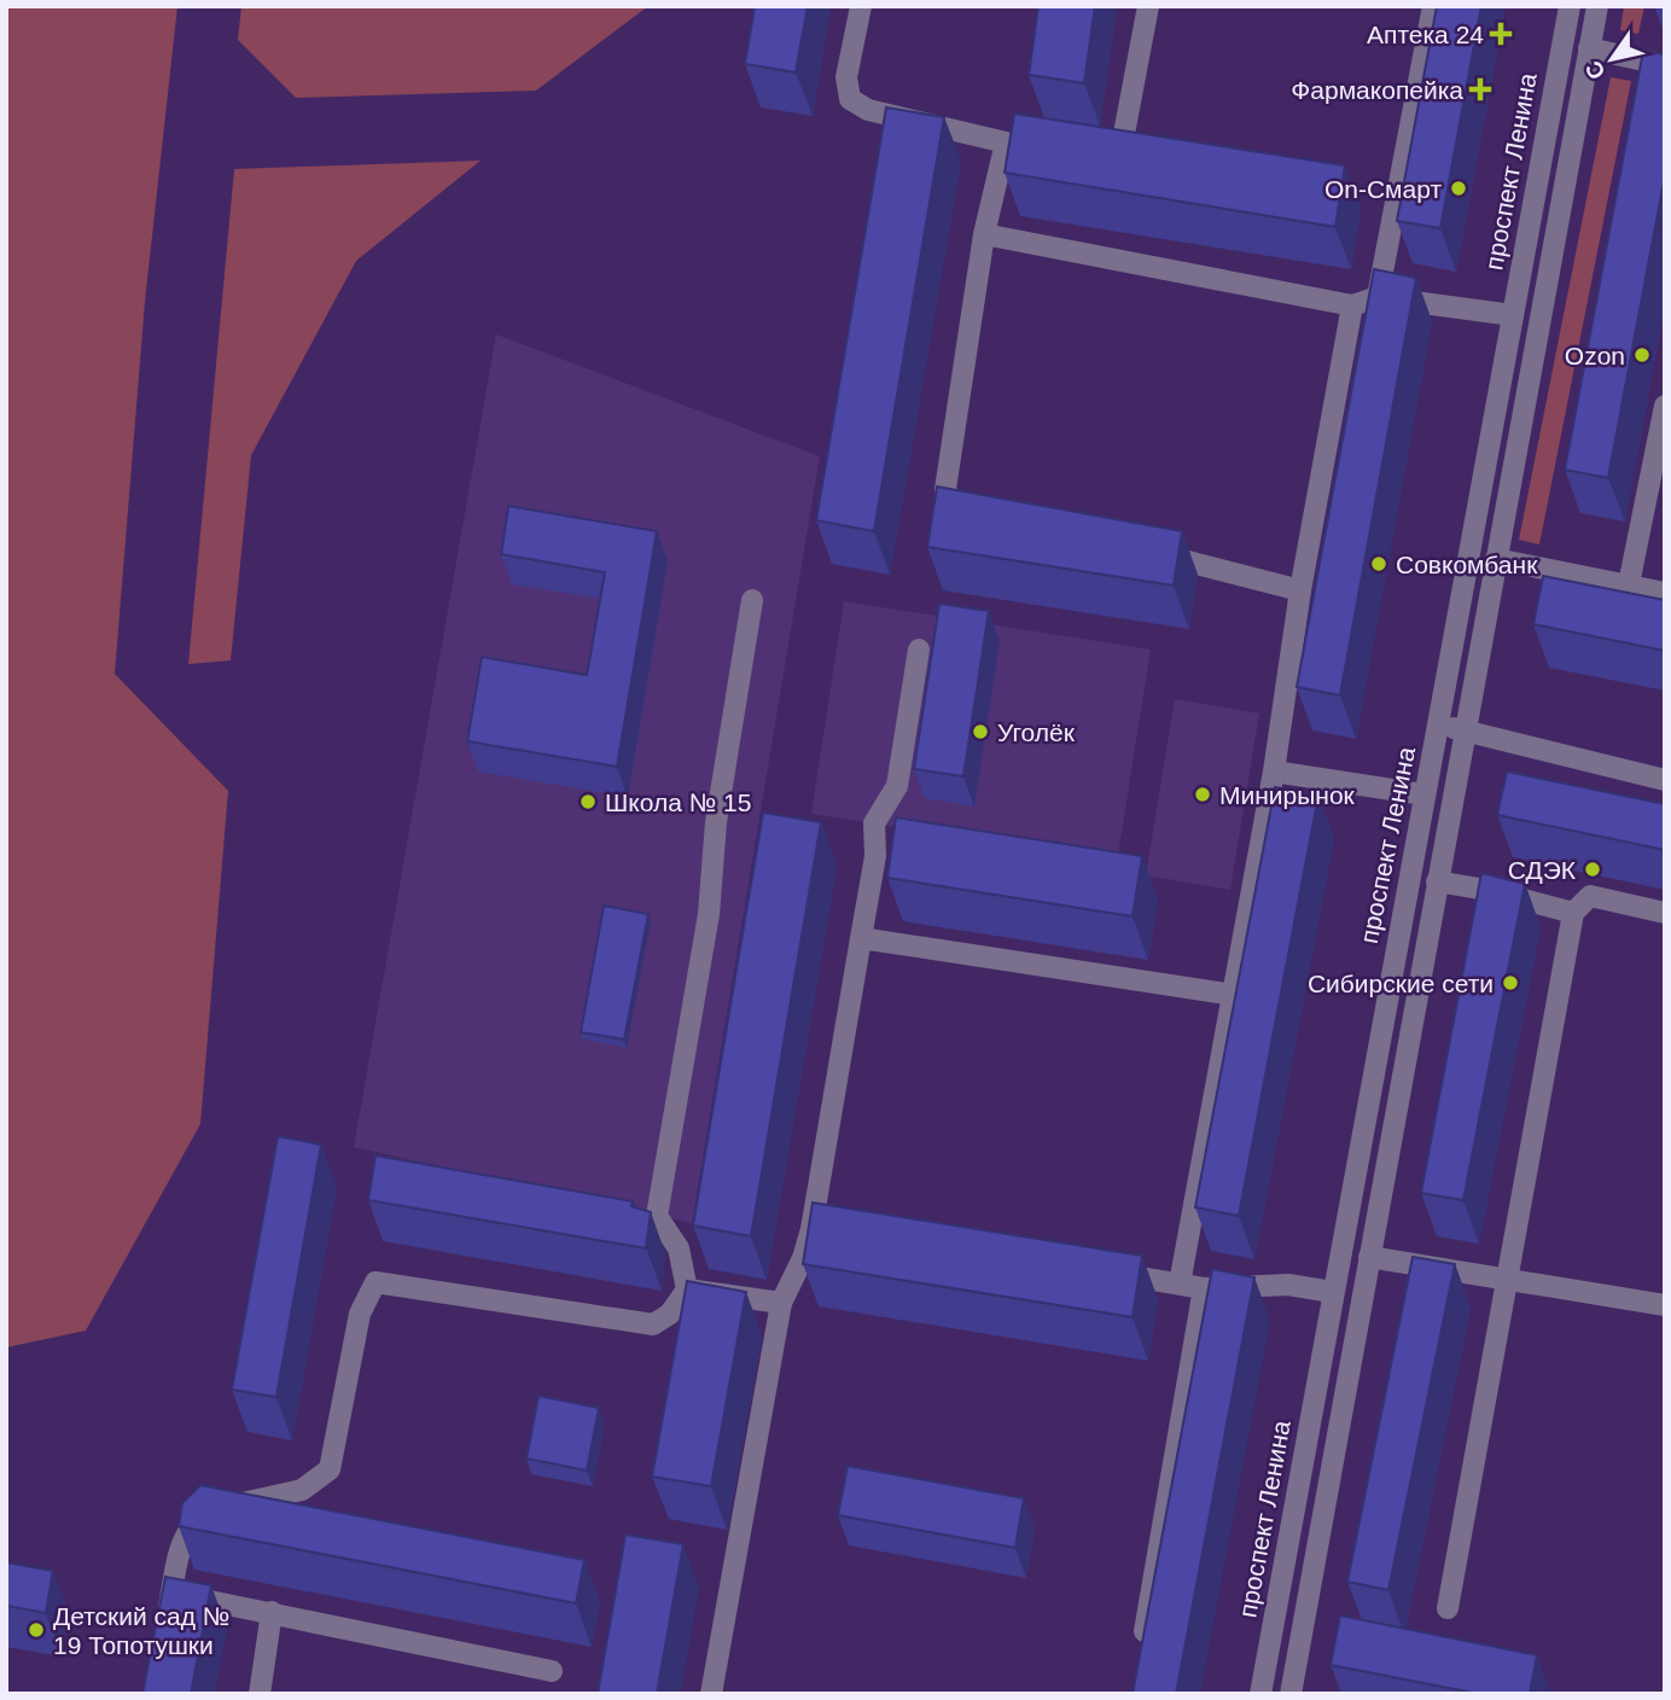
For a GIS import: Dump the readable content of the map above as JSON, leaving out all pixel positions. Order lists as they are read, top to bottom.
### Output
{
  "streets": {
    "street": ["проспект Ленина"]
  },
  "places": {
    "health": ["Аптека 24", "Фармакопейка"],
    "other": [
      "On-Смарт",
      "Ozon",
      "Совкомбанк",
      "Уголёк",
      "Минирынок",
      "Школа № 15",
      "СДЭК",
      "Сибирские сети",
      "Детский сад № 19 Топотушки"
    ]
  },
  "north": "bottom left"
}
